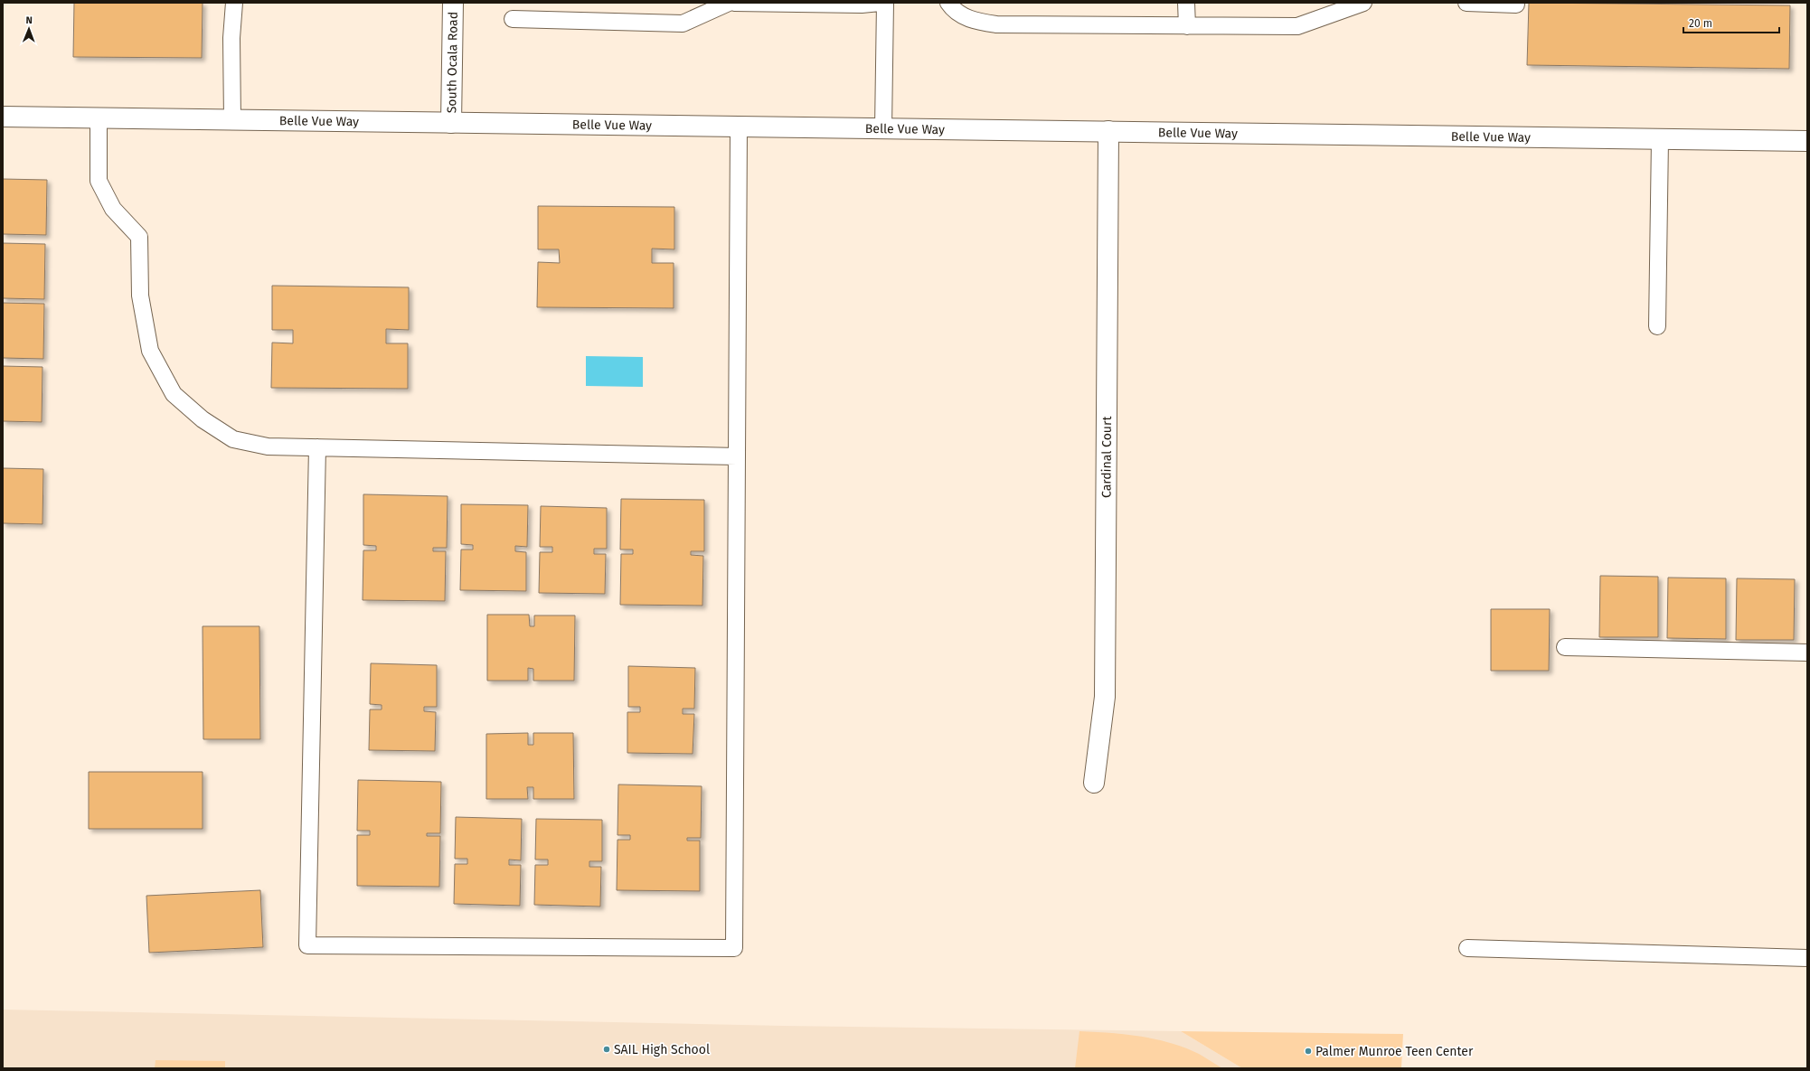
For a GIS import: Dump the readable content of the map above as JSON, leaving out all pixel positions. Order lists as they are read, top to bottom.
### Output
{
  "streets": {
    "street": ["South Ocala Road", "Belle Vue Way", "Cardinal Court"]
  },
  "crossings": [
    ["South Ocala Road", "Belle Vue Way"],
    ["Belle Vue Way", "Cardinal Court"]
  ],
  "places": ["SAIL High School", "Palmer Munroe Teen Center"],
  "scale_bar": "20 m",
  "north": "top"
}
